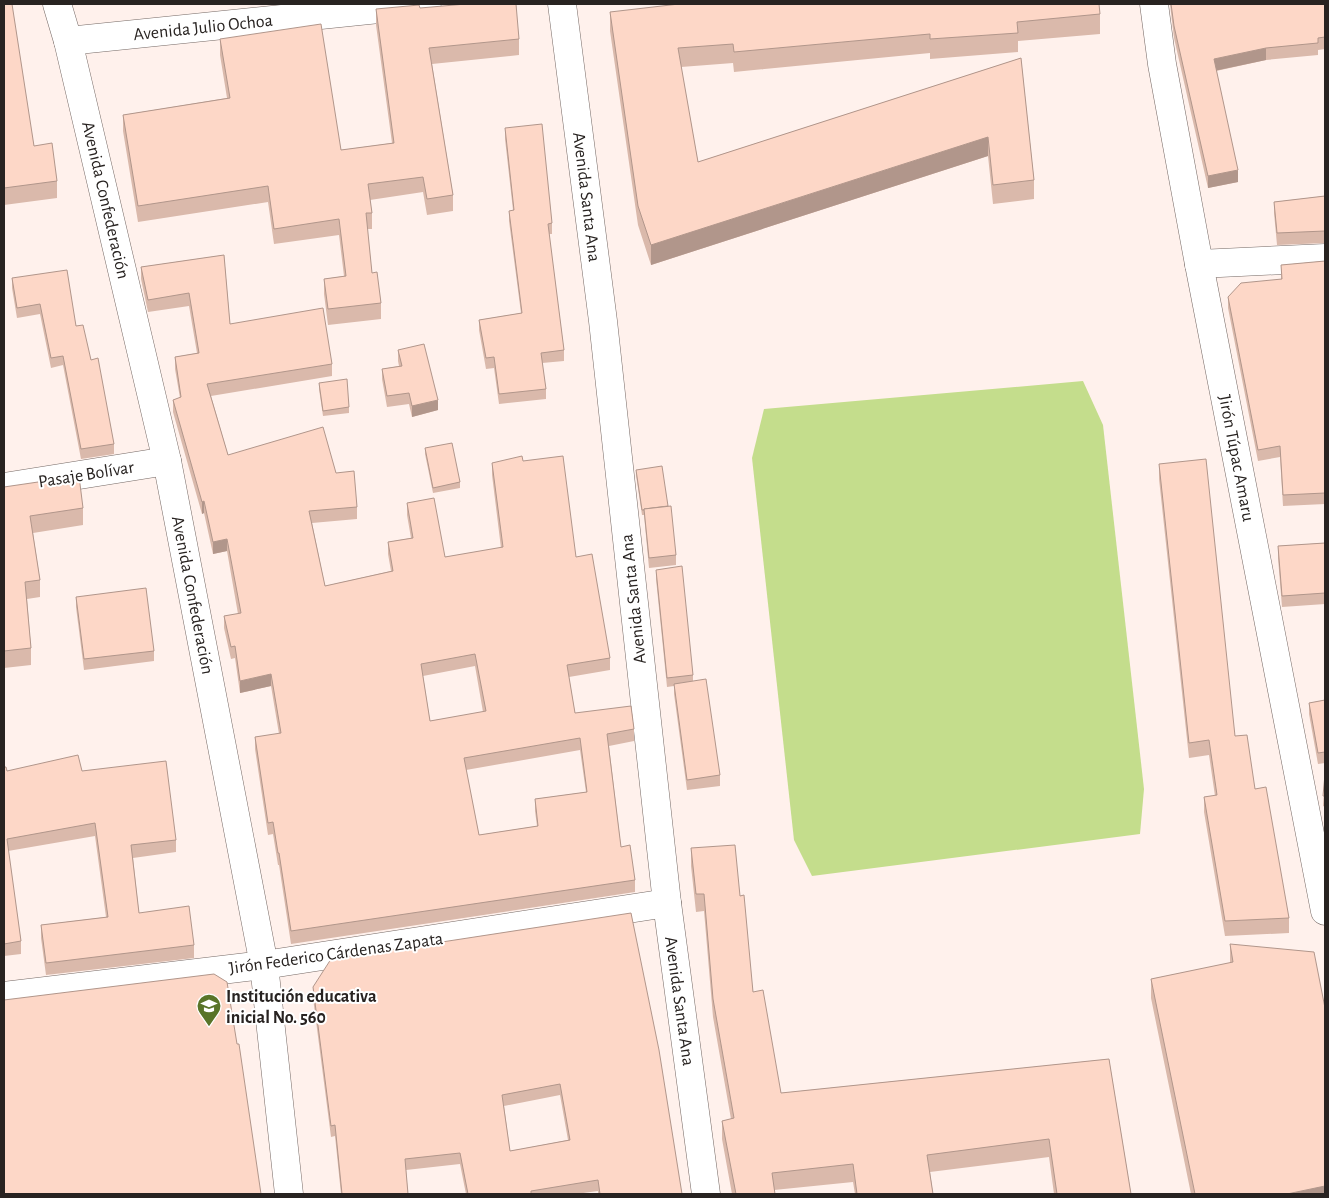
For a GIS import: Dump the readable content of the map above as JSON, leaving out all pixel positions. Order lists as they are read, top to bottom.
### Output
{
  "streets": {
    "street": [
      "Avenida Julio Ochoa",
      "Avenida Santa Ana",
      "Avenida Confederación",
      "Jirón Túpac Amaru",
      "Pasaje Bolívar",
      "Jirón Federico Cárdenas Zapata"
    ]
  },
  "crossings": [
    ["Avenida Julio Ochoa", "Avenida Confederación"],
    ["Avenida Santa Ana", "Jirón Federico Cárdenas Zapata"],
    ["Avenida Confederación", "Pasaje Bolívar"],
    ["Avenida Confederación", "Jirón Federico Cárdenas Zapata"]
  ],
  "places": {
    "school or university": ["Institución educativa inicial No. 560"]
  }
}
